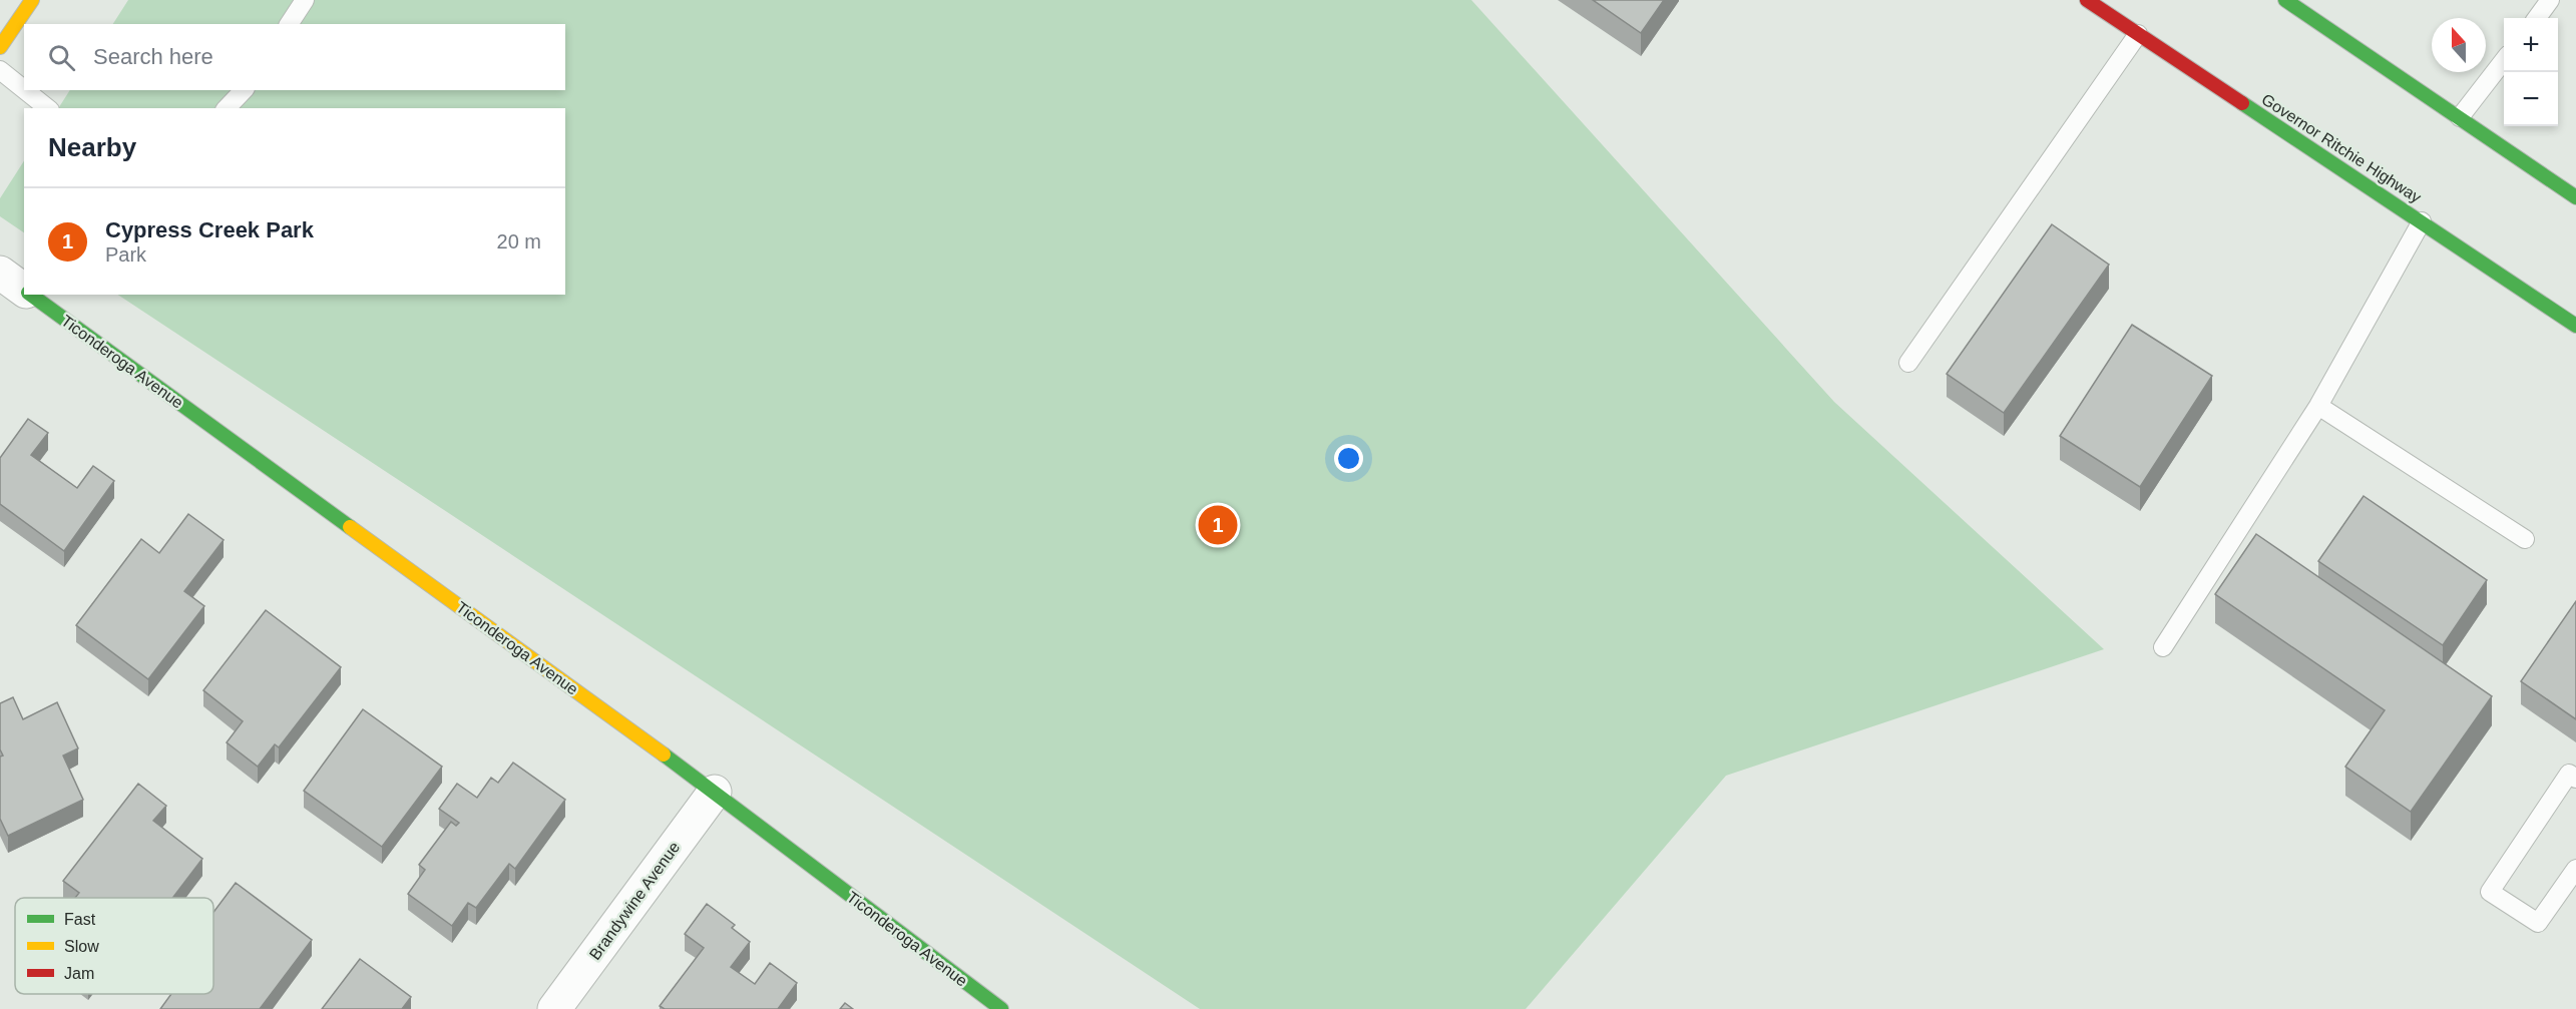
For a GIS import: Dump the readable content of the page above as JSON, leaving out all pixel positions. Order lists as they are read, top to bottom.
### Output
{
  "streets": {
    "main road": ["Governor Ritchie Highway", "Ticonderoga Avenue"],
    "street": ["Brandywine Avenue"]
  },
  "crossings": [
    ["Ticonderoga Avenue", "Brandywine Avenue"]
  ],
  "legend": ["Fast", "Slow", "Jam"],
  "north": "top",
  "page": {
    "map_buttons": ["+", "−"],
    "search": "Search here",
    "heading": "Nearby",
    "list": [
      {
        "mark": "1",
        "name": "Cypress Creek Park",
        "note": "Park",
        "value": "20 m"
      }
    ],
    "pins": "1"
  }
}
